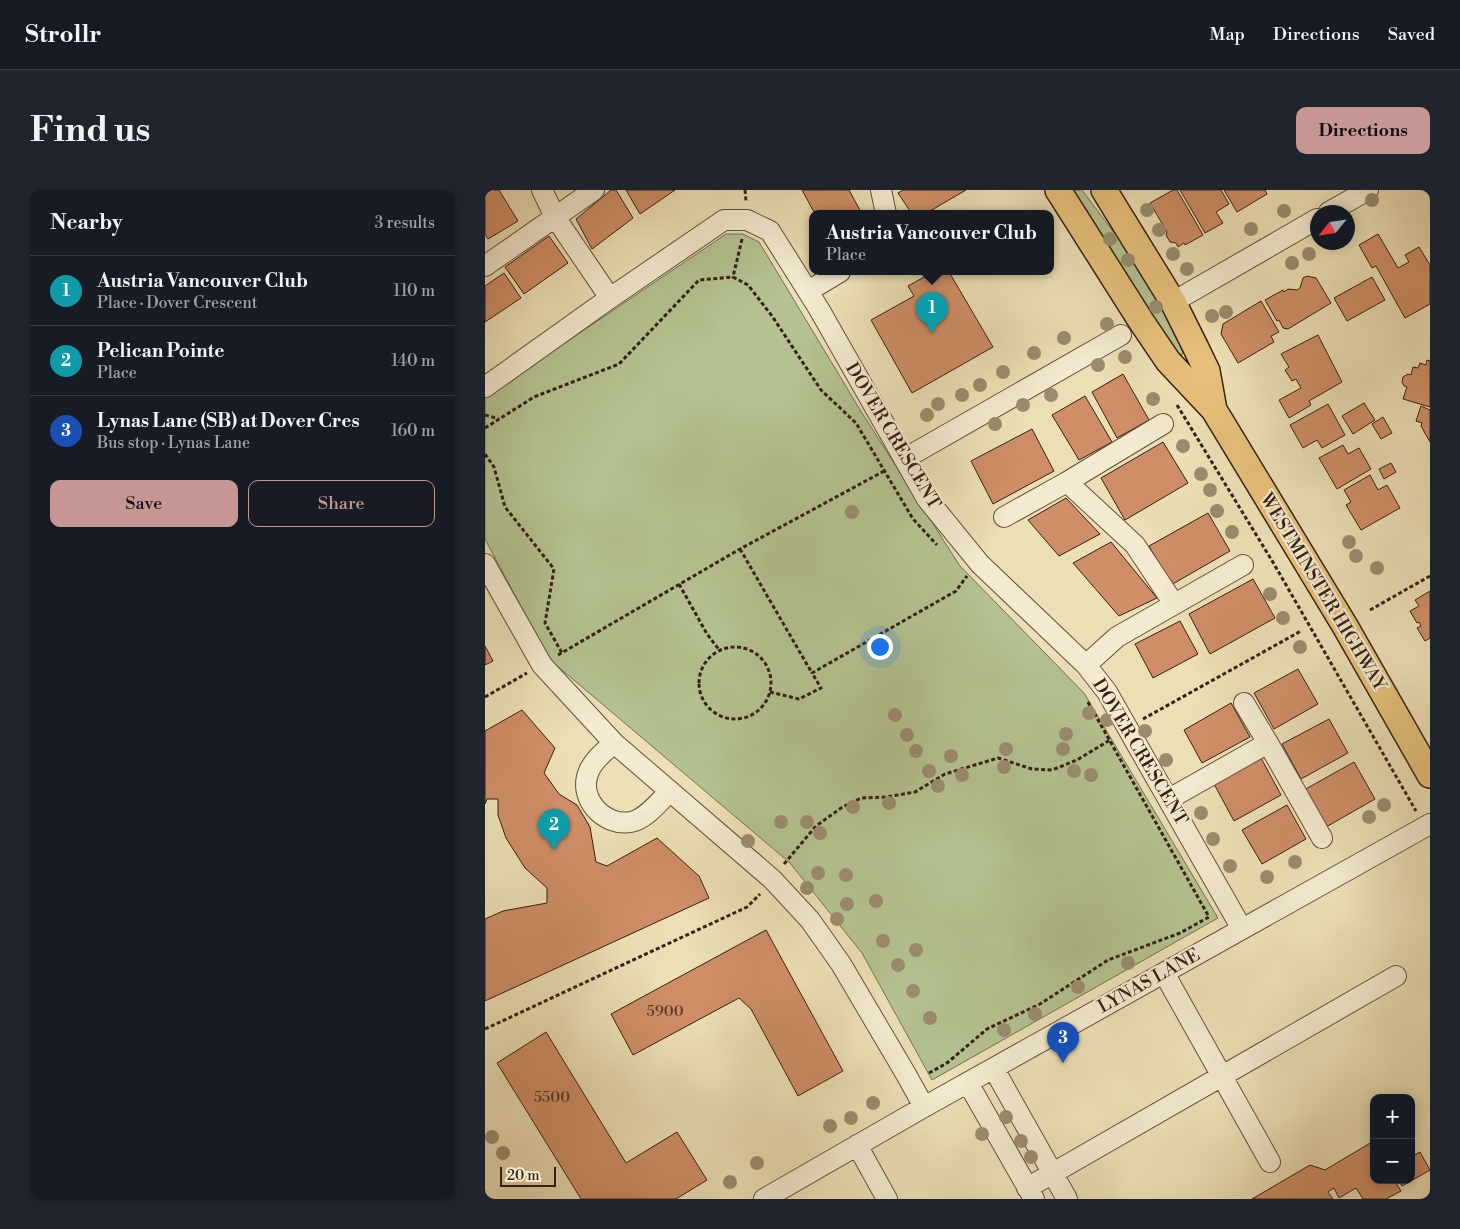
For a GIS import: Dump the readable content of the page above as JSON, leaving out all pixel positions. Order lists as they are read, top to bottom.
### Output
{
  "streets": {
    "main road": ["WESTMINSTER HIGHWAY"],
    "street": ["DOVER CRESCENT", "LYNAS LANE"]
  },
  "crossings": [
    ["DOVER CRESCENT", "LYNAS LANE"]
  ],
  "house_numbers": ["5900", "5500"],
  "scale_bar": "20 m",
  "north": "bottom left",
  "page": {
    "header": "Strollr",
    "nav": ["Map", "Directions", "Saved"],
    "buttons": [
      "Directions",
      ["Save", "Share"]
    ],
    "title": "Find us",
    "heading": ["Nearby", "3 results"],
    "popup": ["Austria Vancouver Club", "Place"],
    "list": [
      {
        "mark": "1",
        "name": "Austria Vancouver Club",
        "note": "Place · Dover Crescent",
        "value": "110 m"
      },
      {
        "mark": "2",
        "name": "Pelican Pointe",
        "note": "Place",
        "value": "140 m"
      },
      {
        "mark": "3",
        "name": "Lynas Lane (SB) at Dover Cres",
        "note": "Bus stop · Lynas Lane",
        "value": "160 m"
      }
    ],
    "pins": ["1", "2", "3"],
    "map_buttons": ["+", "−"],
    "scale": "20 m"
  }
}
